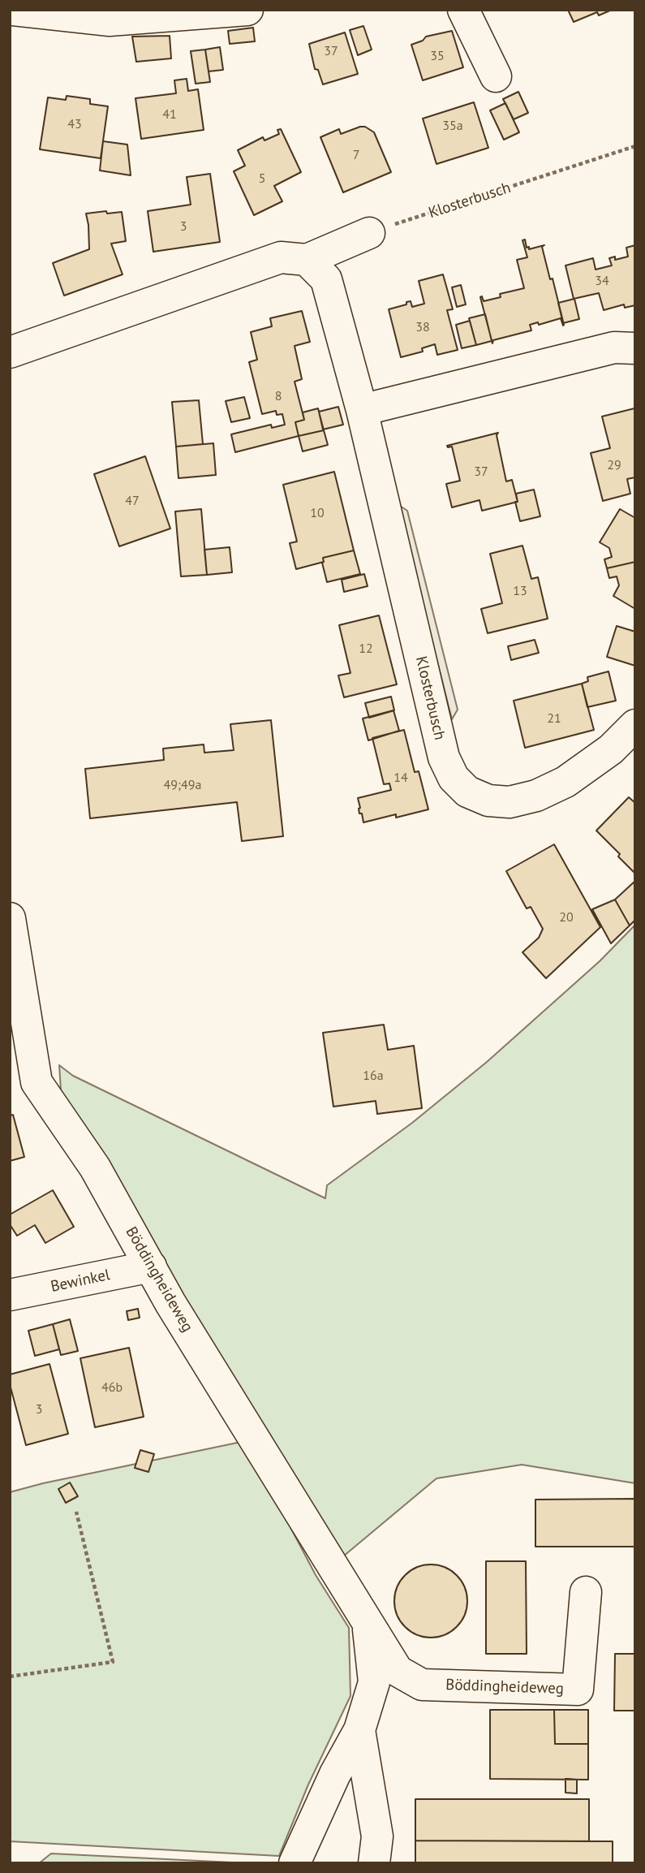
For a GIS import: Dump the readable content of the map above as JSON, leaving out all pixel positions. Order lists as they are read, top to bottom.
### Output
{
  "streets": {
    "street": ["Klosterbusch", "Böddingheideweg", "Bewinkel"]
  },
  "crossings": [
    ["Böddingheideweg", "Bewinkel"]
  ],
  "house_numbers": [
    "37",
    "35",
    "41",
    "43",
    "35a",
    "7",
    "5",
    "3",
    "34",
    "38",
    "8",
    "29",
    "37",
    "47",
    "10",
    "13",
    "12",
    "21",
    "14",
    "49;49a",
    "20",
    "16a",
    "46b",
    "3"
  ]
}
